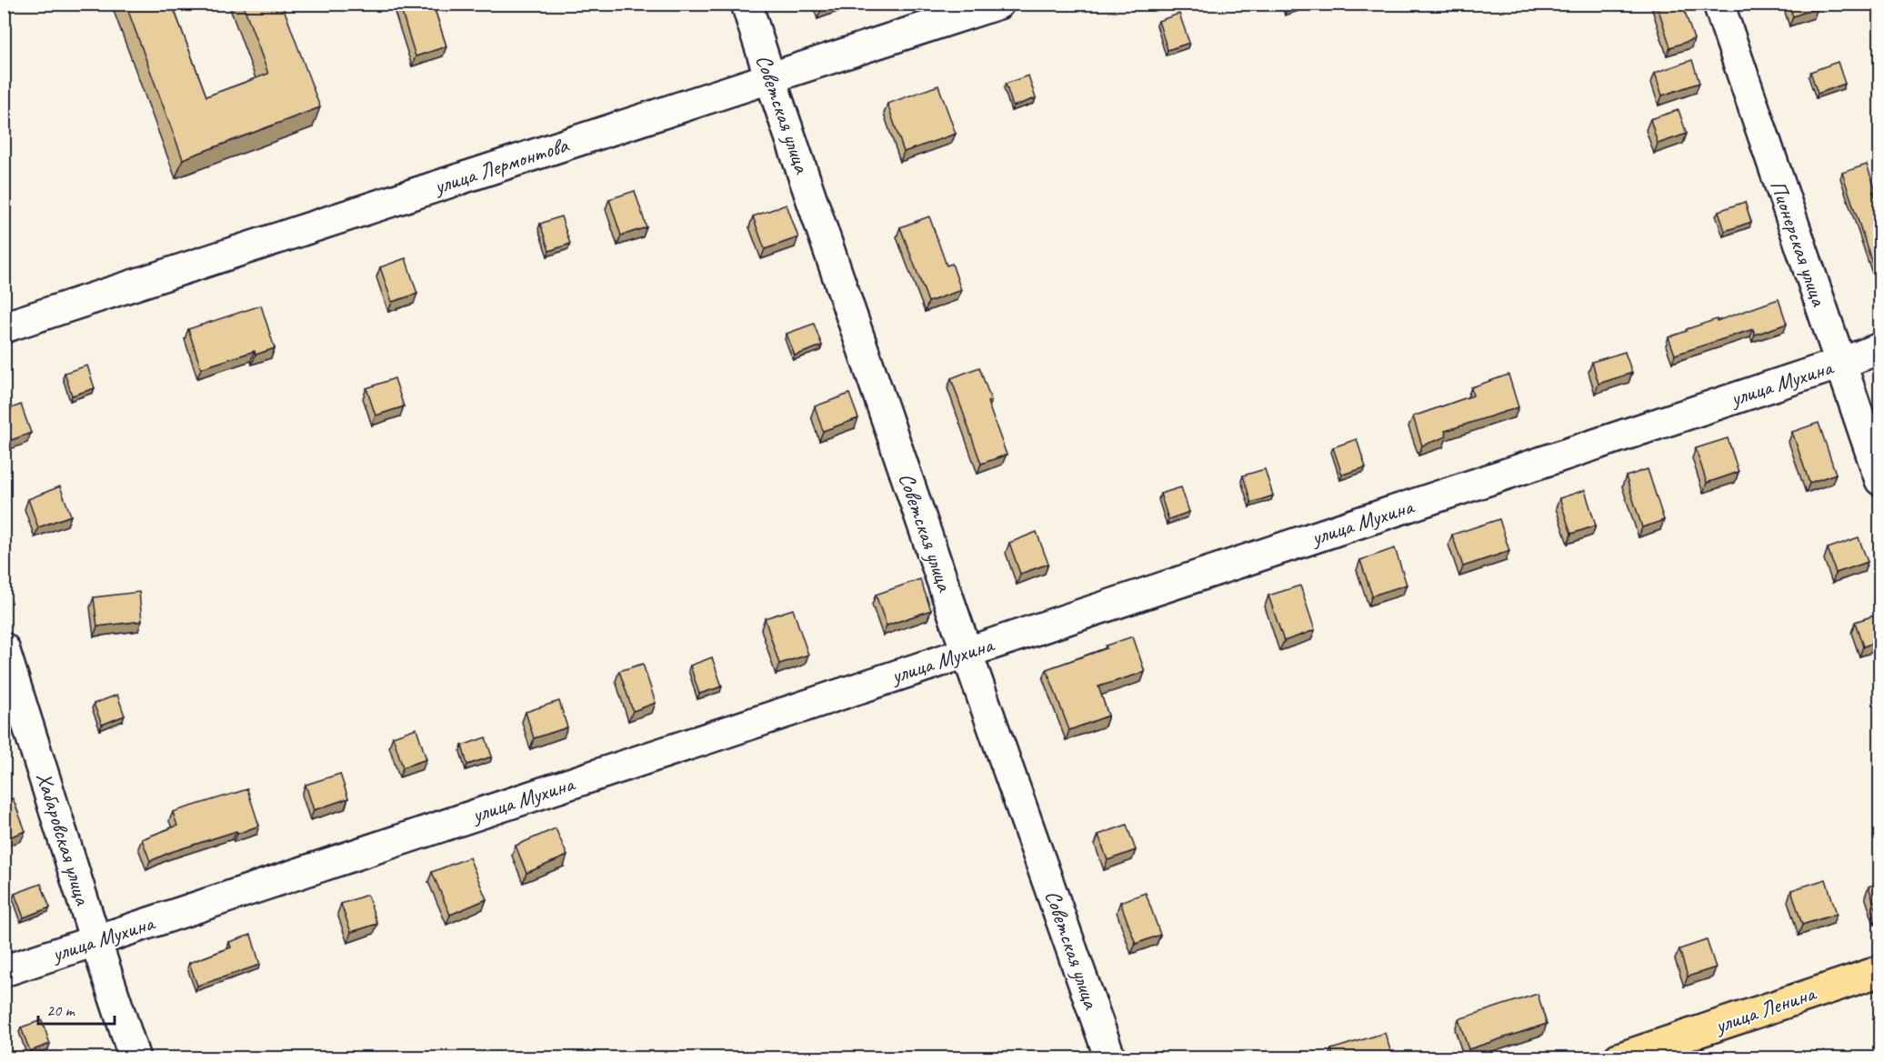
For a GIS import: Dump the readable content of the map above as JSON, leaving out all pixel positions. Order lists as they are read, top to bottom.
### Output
{
  "streets": {
    "main road": ["улица Ленина"],
    "street": [
      "Советская улица",
      "улица Лермонтова",
      "Пионерская улица",
      "улица Мухина",
      "Хабаровская улица"
    ]
  },
  "crossings": [
    ["Советская улица", "улица Лермонтова"],
    ["Советская улица", "улица Мухина"],
    ["Пионерская улица", "улица Мухина"],
    ["улица Мухина", "Хабаровская улица"]
  ],
  "scale_bar": "20 m"
}
